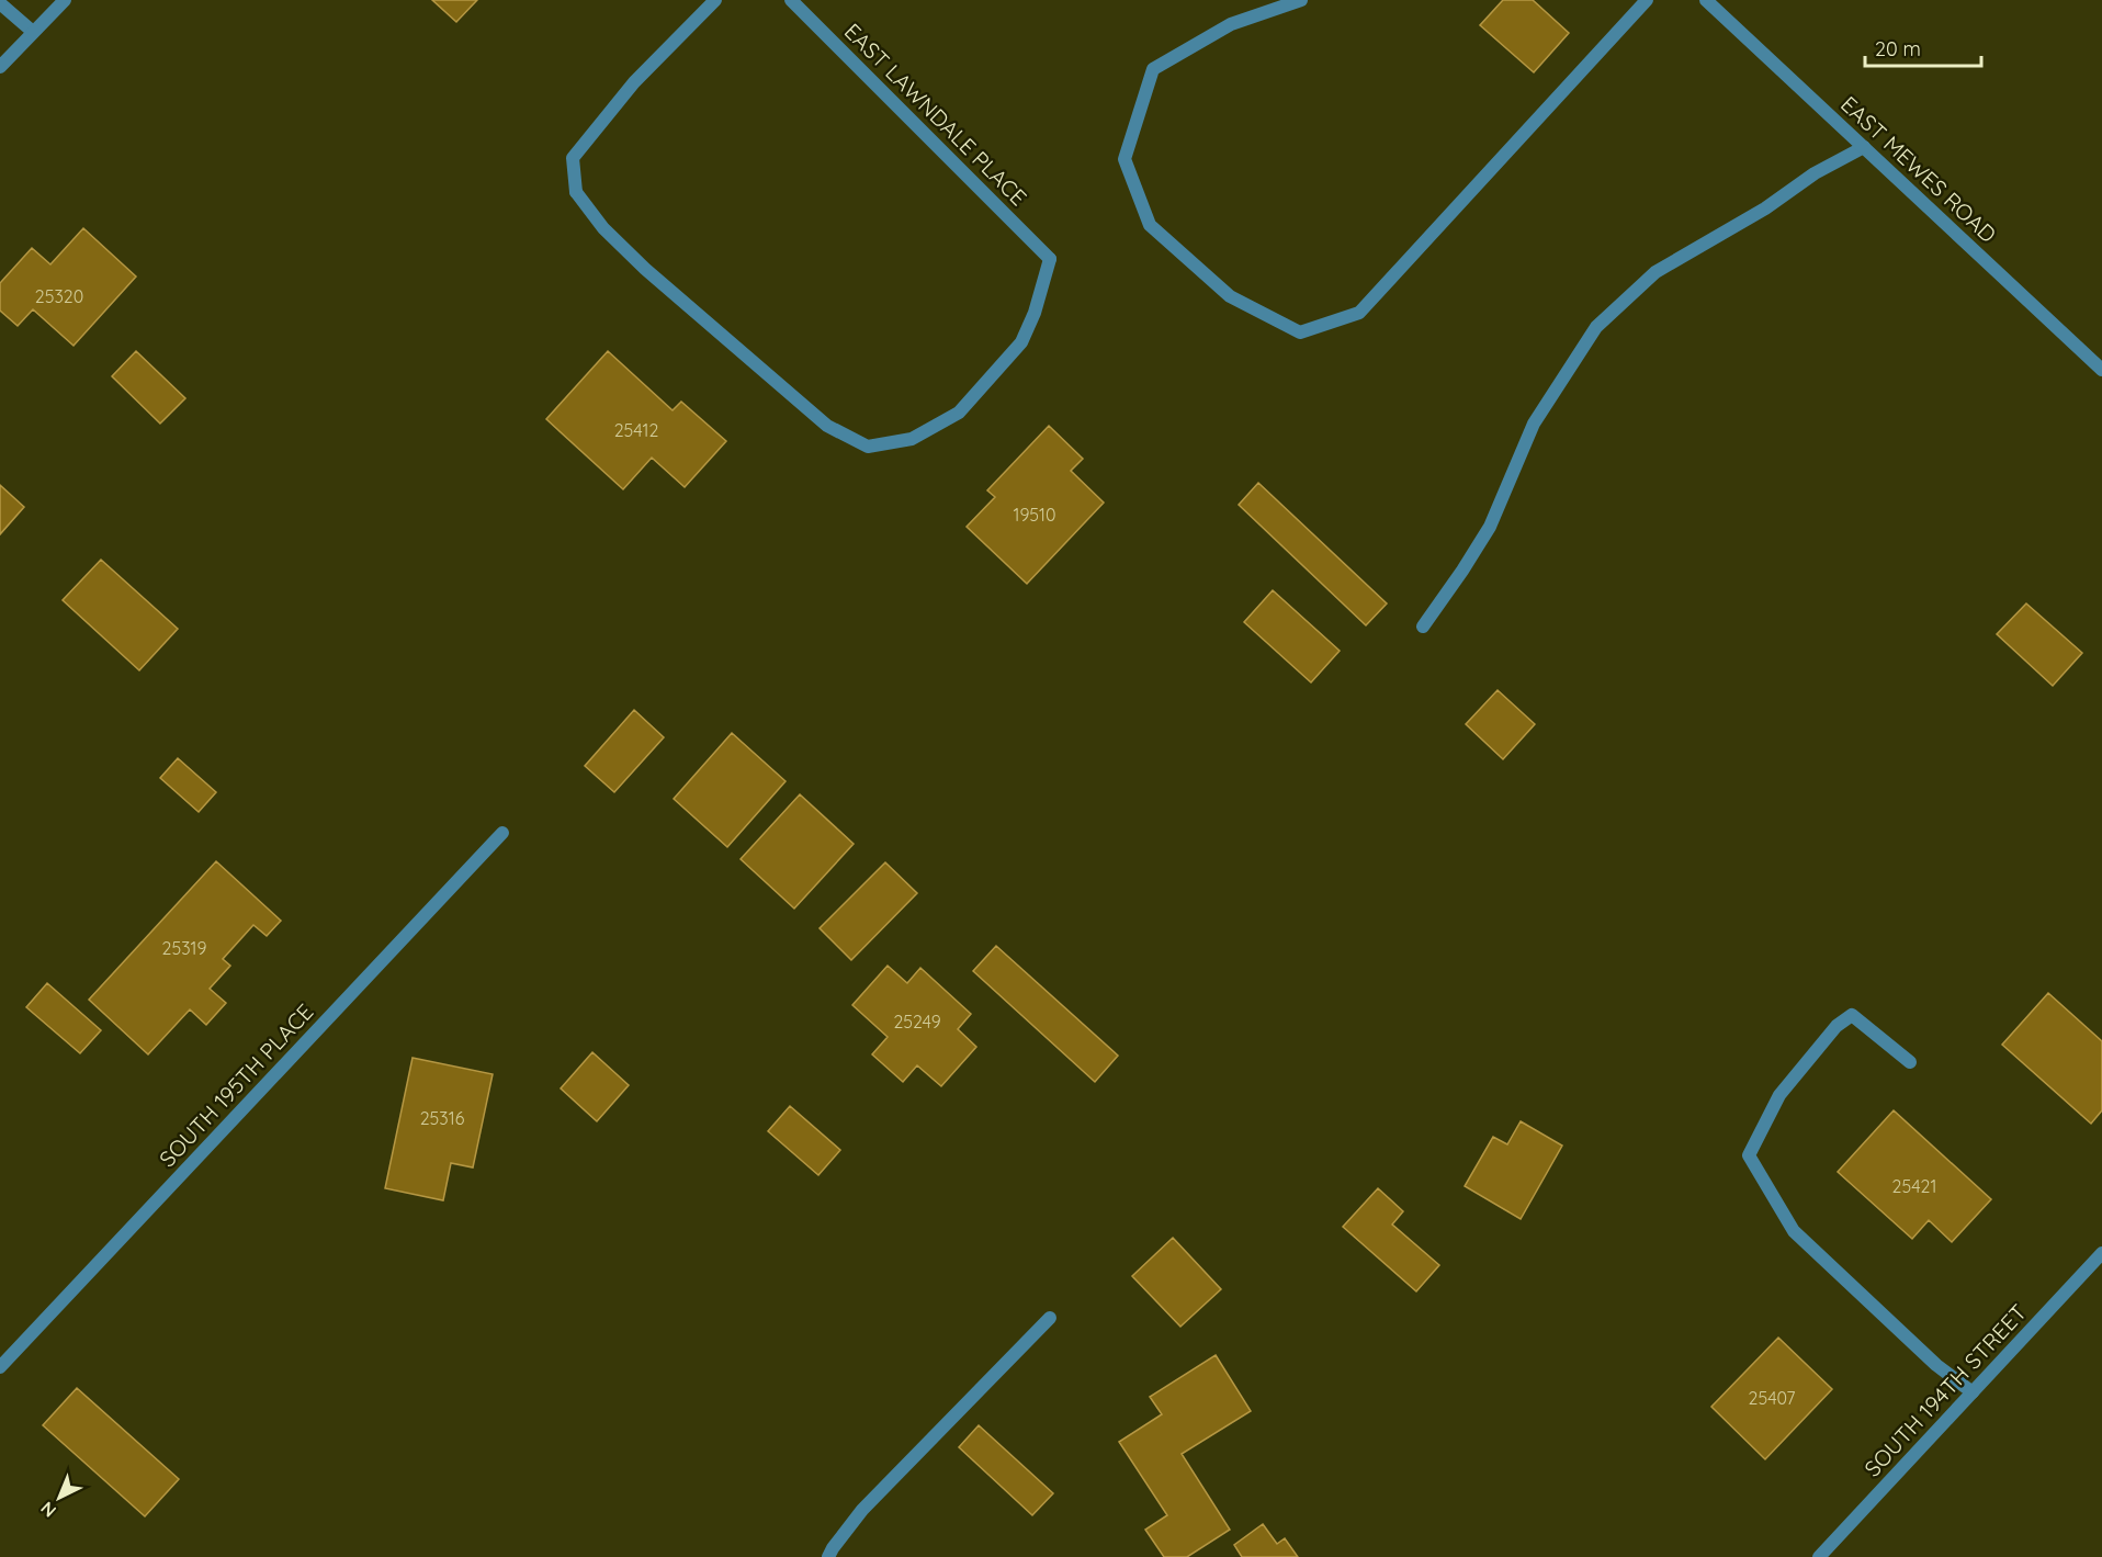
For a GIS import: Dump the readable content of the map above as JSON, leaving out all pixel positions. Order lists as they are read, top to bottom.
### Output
{
  "streets": {
    "street": [
      "EAST LAWNDALE PLACE",
      "EAST MEWES ROAD",
      "SOUTH 195TH PLACE",
      "SOUTH 194TH STREET"
    ]
  },
  "house_numbers": [
    "25320",
    "25412",
    "19510",
    "25319",
    "25249",
    "25316",
    "25421",
    "25407"
  ],
  "scale_bar": "20 m",
  "north": "bottom left"
}
